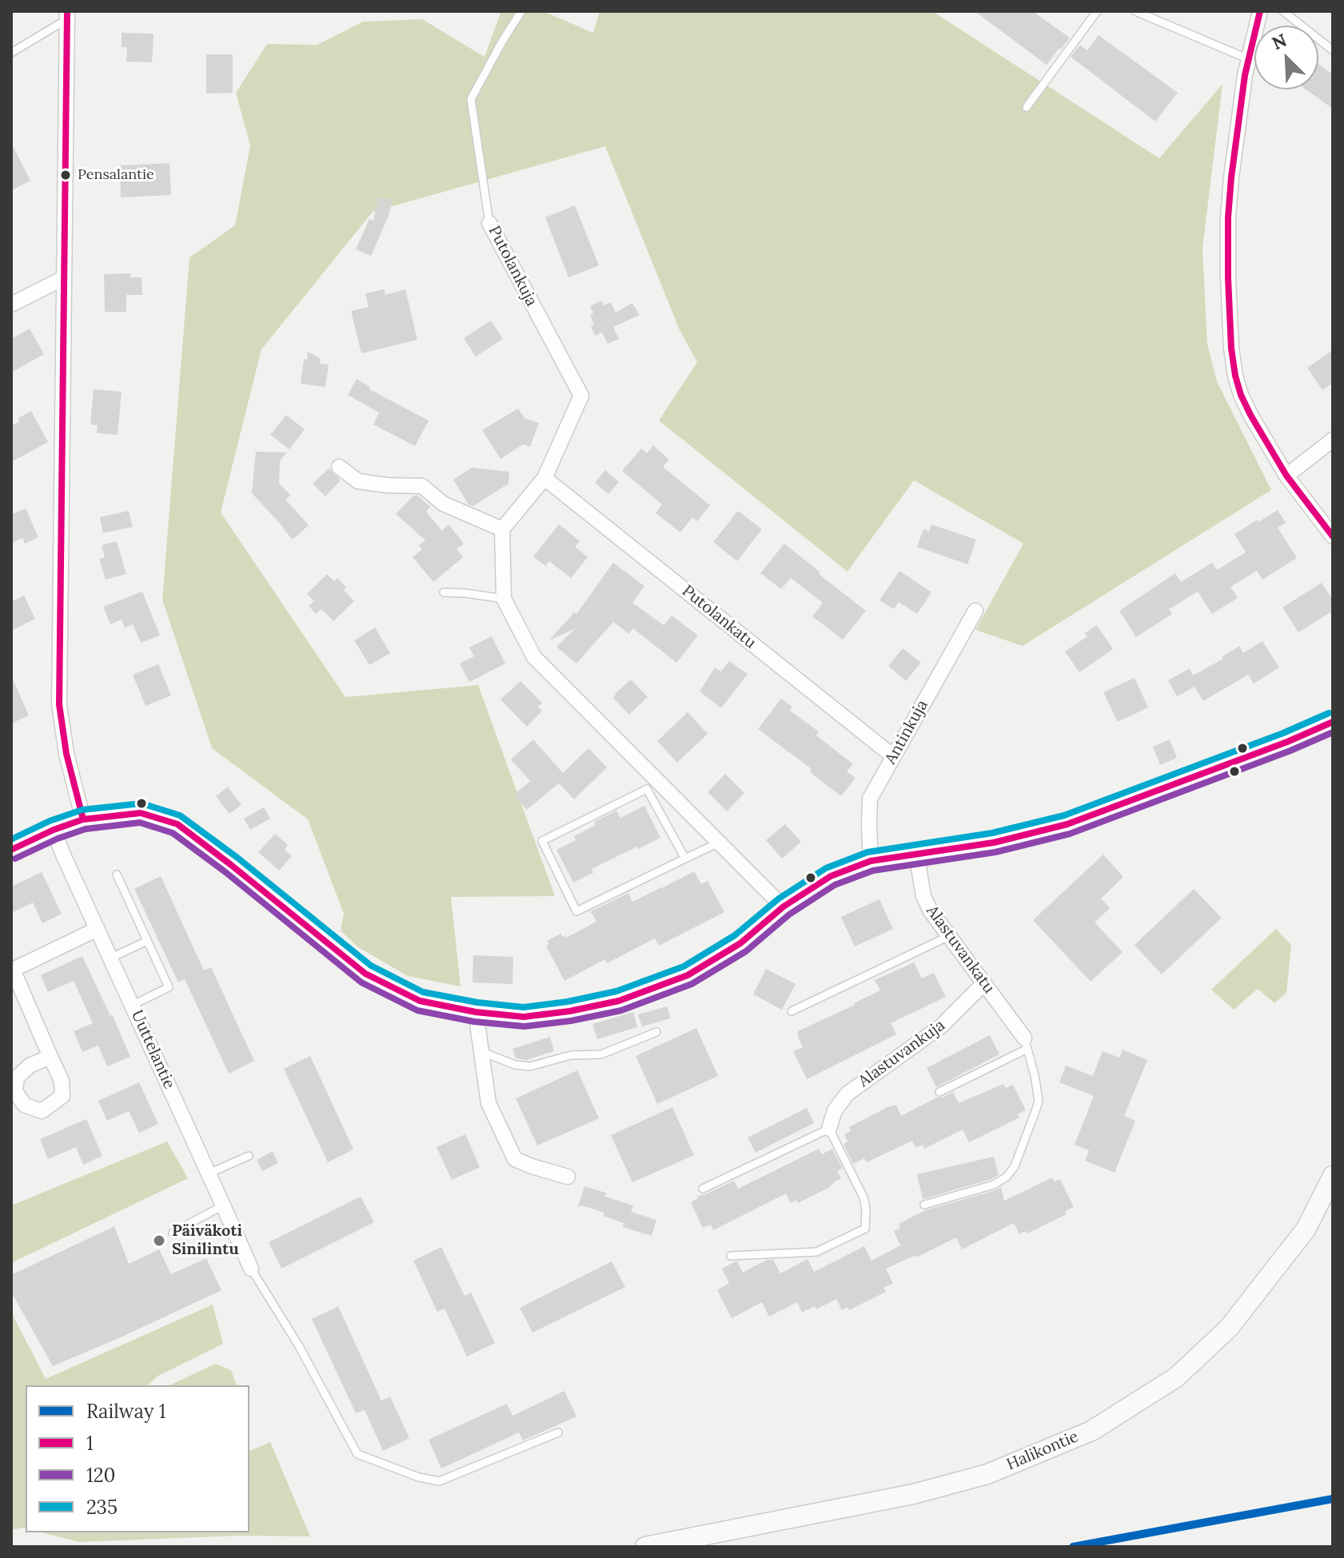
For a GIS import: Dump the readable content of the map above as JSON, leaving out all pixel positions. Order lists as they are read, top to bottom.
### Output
{
  "streets": {
    "main road": ["Halikontie"],
    "street": [
      "Putolankuja",
      "Putolankatu",
      "Antinkuja",
      "Alastuvankatu",
      "Uuttelantie",
      "Alastuvankuja"
    ]
  },
  "crossings": [
    ["Putolankuja", "Putolankatu"],
    ["Putolankatu", "Antinkuja"],
    ["Alastuvankatu", "Alastuvankuja"]
  ],
  "places": ["Pensalantie", "Päiväkoti Sinilintu"],
  "lines": [
    "transit line 1",
    "transit line 235",
    "transit line 120",
    "rail line 1"
  ],
  "legend": [
    "Railway 1",
    "1",
    "120",
    "235"
  ],
  "north": "top left"
}
